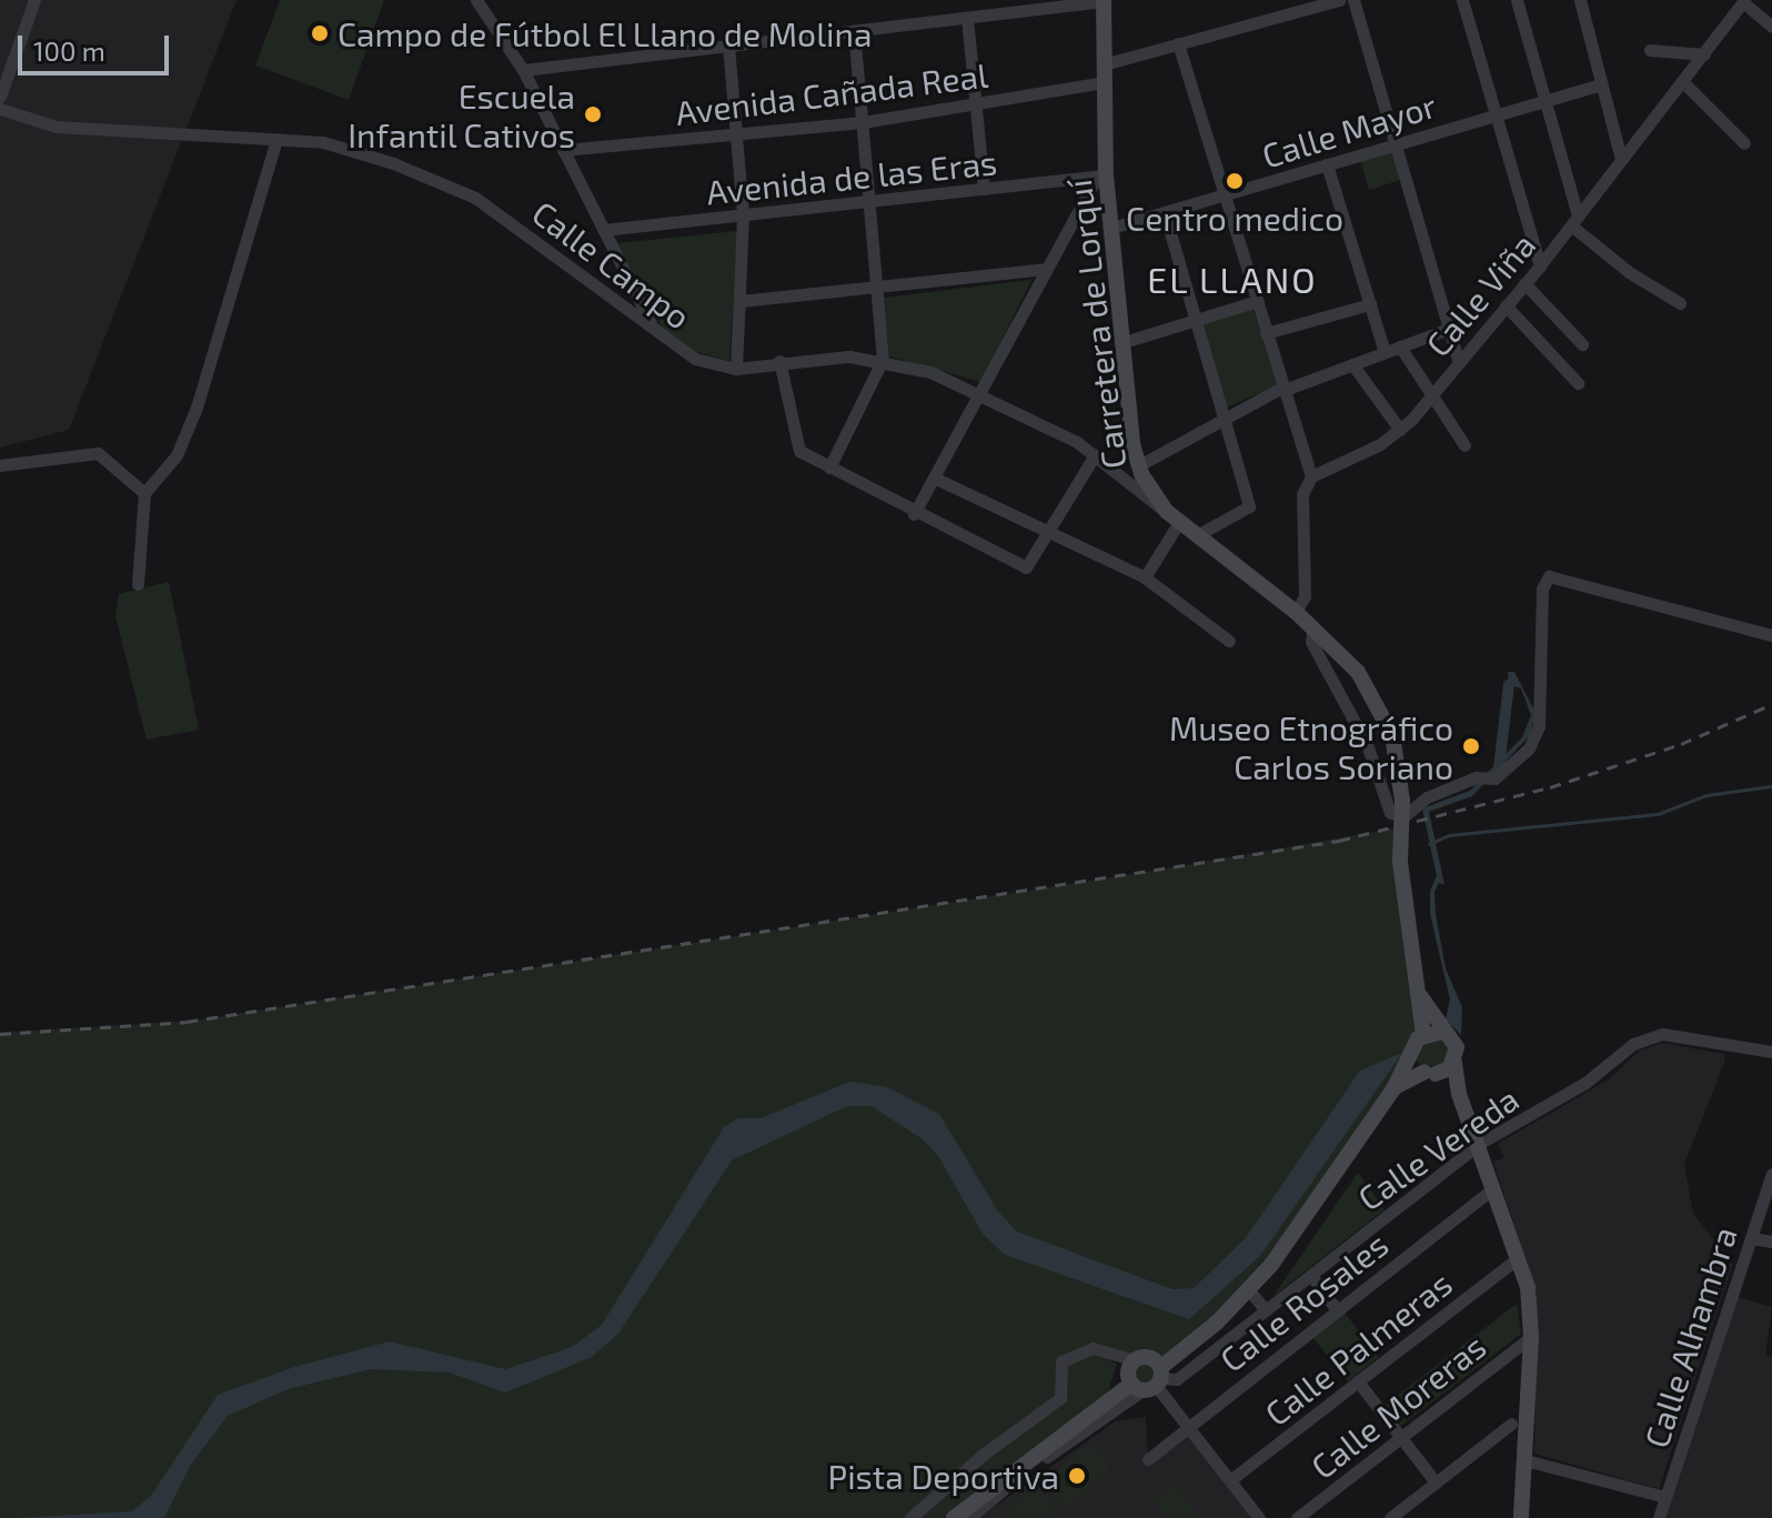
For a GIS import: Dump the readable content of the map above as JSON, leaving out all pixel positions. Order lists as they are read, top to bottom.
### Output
{
  "streets": {
    "main road": ["Carretera de Lorquí"],
    "street": [
      "Avenida Cañada Real",
      "Calle Mayor",
      "Avenida de las Eras",
      "Calle Campo",
      "Calle Viña",
      "Calle Vereda",
      "Calle Rosales",
      "Calle Alhambra",
      "Calle Palmeras",
      "Calle Moreras"
    ]
  },
  "crossings": [
    ["Avenida Cañada Real", "Carretera de Lorquí"],
    ["Calle Mayor", "Carretera de Lorquí"],
    ["Avenida de las Eras", "Carretera de Lorquí"],
    ["Calle Campo", "Carretera de Lorquí"]
  ],
  "districts": ["EL LLANO"],
  "places": [
    "Campo de Fútbol El Llano de Molina",
    "Escuela Infantil Cativos",
    "Centro medico",
    "Museo Etnográfico Carlos Soriano",
    "Pista Deportiva"
  ],
  "scale_bar": "100 m"
}
